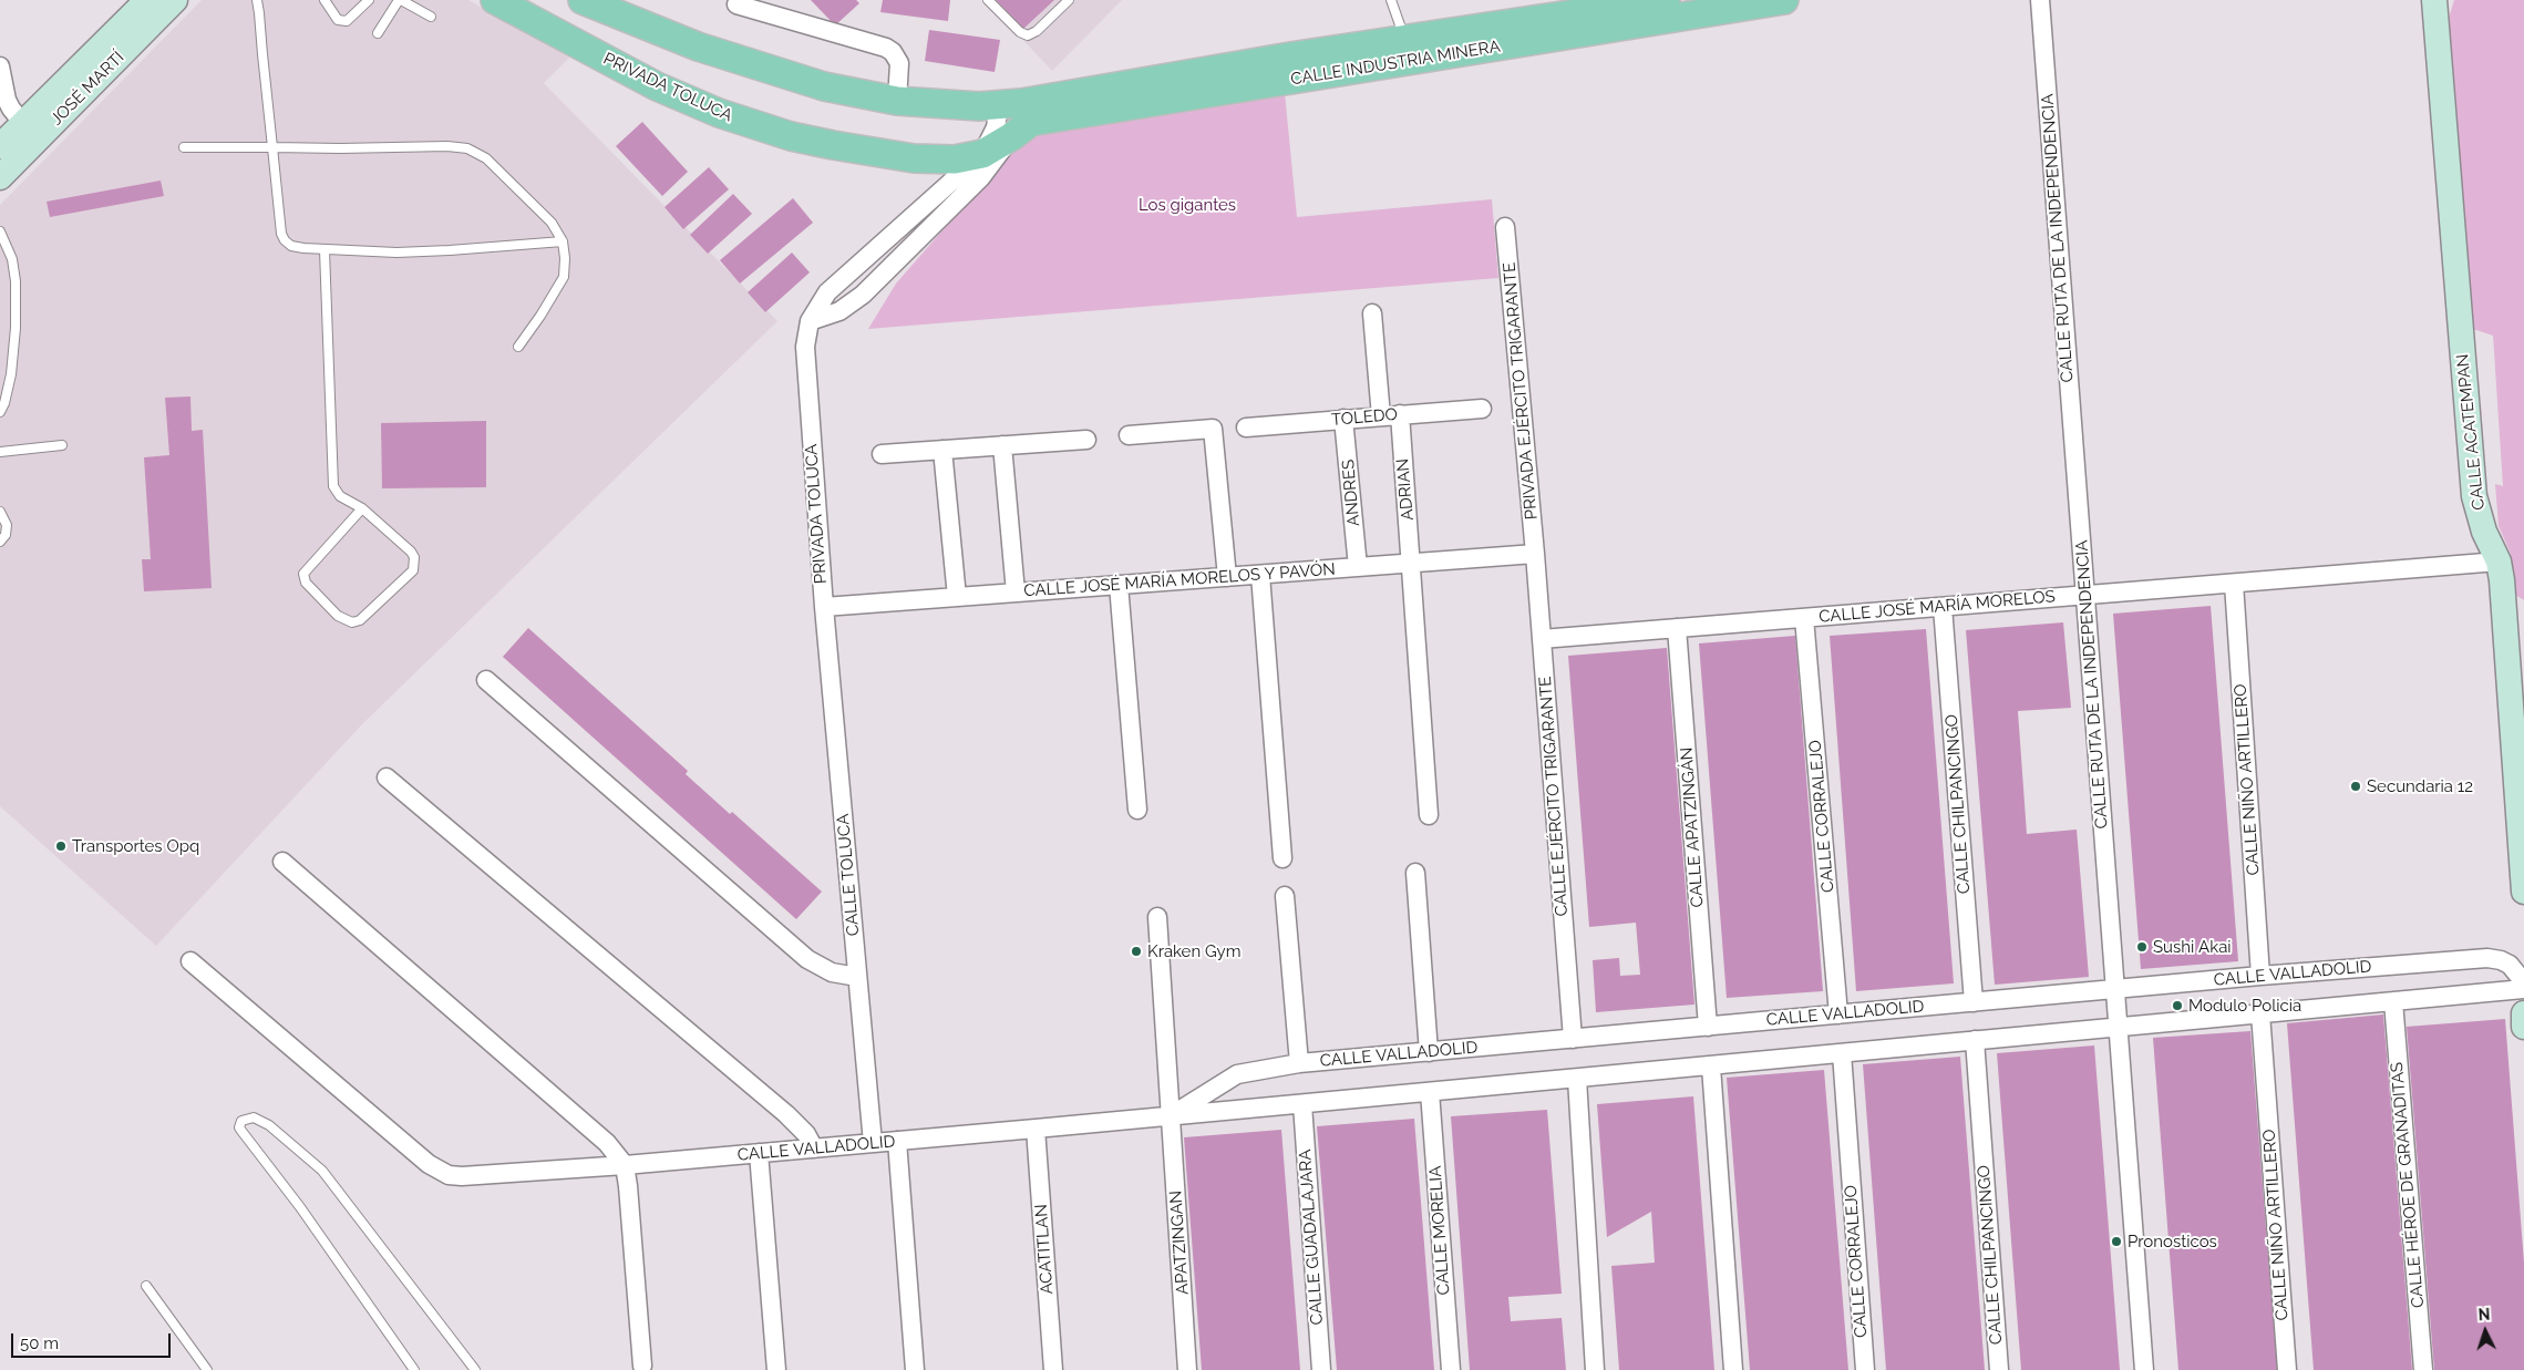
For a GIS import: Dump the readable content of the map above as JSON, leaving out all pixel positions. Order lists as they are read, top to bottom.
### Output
{
  "streets": {
    "main road": ["CALLE INDUSTRIA MINERA", "PRIVADA TOLUCA"],
    "street": [
      "JOSÉ MARTÍ",
      "CALLE RUTA DE LA INDEPENDENCIA",
      "PRIVADA EJÉRCITO TRIGARANTE",
      "TOLEDO",
      "CALLE ACATEMPAN",
      "ADRIAN",
      "ANDRES",
      "CALLE JOSÉ MARÍA MORELOS Y PAVÓN",
      "CALLE JOSÉ MARÍA MORELOS",
      "CALLE NIÑO ARTILLERO",
      "CALLE EJÉRCITO TRIGARANTE",
      "CALLE CHILPANCINGO",
      "CALLE CORRALEJO",
      "CALLE APATZINGÁN",
      "CALLE TOLUCA",
      "CALLE VALLADOLID",
      "CALLE HÉROE DE GRANADITAS",
      "CALLE MORELIA",
      "CALLE GUADALAJARA",
      "APATZINGAN",
      "ACATITLAN"
    ]
  },
  "crossings": [
    ["CALLE INDUSTRIA MINERA", "PRIVADA TOLUCA"],
    ["PRIVADA TOLUCA", "CALLE JOSÉ MARÍA MORELOS Y PAVÓN"],
    ["PRIVADA TOLUCA", "CALLE TOLUCA"],
    ["CALLE RUTA DE LA INDEPENDENCIA", "CALLE JOSÉ MARÍA MORELOS"],
    ["CALLE RUTA DE LA INDEPENDENCIA", "CALLE VALLADOLID"],
    ["PRIVADA EJÉRCITO TRIGARANTE", "CALLE JOSÉ MARÍA MORELOS Y PAVÓN"],
    ["PRIVADA EJÉRCITO TRIGARANTE", "CALLE EJÉRCITO TRIGARANTE"],
    ["TOLEDO", "ADRIAN"],
    ["TOLEDO", "ANDRES"],
    ["CALLE ACATEMPAN", "CALLE JOSÉ MARÍA MORELOS"],
    ["ADRIAN", "CALLE JOSÉ MARÍA MORELOS Y PAVÓN"],
    ["ANDRES", "CALLE JOSÉ MARÍA MORELOS Y PAVÓN"],
    ["CALLE JOSÉ MARÍA MORELOS Y PAVÓN", "CALLE EJÉRCITO TRIGARANTE"],
    ["CALLE JOSÉ MARÍA MORELOS Y PAVÓN", "CALLE TOLUCA"],
    ["CALLE JOSÉ MARÍA MORELOS", "CALLE NIÑO ARTILLERO"],
    ["CALLE JOSÉ MARÍA MORELOS", "CALLE EJÉRCITO TRIGARANTE"],
    ["CALLE JOSÉ MARÍA MORELOS", "CALLE CHILPANCINGO"],
    ["CALLE JOSÉ MARÍA MORELOS", "CALLE CORRALEJO"],
    ["CALLE JOSÉ MARÍA MORELOS", "CALLE APATZINGÁN"],
    ["CALLE NIÑO ARTILLERO", "CALLE VALLADOLID"],
    ["CALLE EJÉRCITO TRIGARANTE", "CALLE VALLADOLID"],
    ["CALLE CHILPANCINGO", "CALLE VALLADOLID"],
    ["CALLE CORRALEJO", "CALLE VALLADOLID"],
    ["CALLE APATZINGÁN", "CALLE VALLADOLID"],
    ["CALLE TOLUCA", "CALLE VALLADOLID"],
    ["CALLE VALLADOLID", "CALLE HÉROE DE GRANADITAS"],
    ["CALLE VALLADOLID", "CALLE MORELIA"],
    ["CALLE VALLADOLID", "CALLE GUADALAJARA"],
    ["CALLE VALLADOLID", "APATZINGAN"],
    ["CALLE VALLADOLID", "ACATITLAN"]
  ],
  "parks": ["Los gigantes"],
  "places": [
    "Secundaria 12",
    "Transportes Opq",
    "Sushi Akai",
    "Kraken Gym",
    "Modulo Policia",
    "Pronosticos"
  ],
  "scale_bar": "50 m",
  "north": "top"
}
